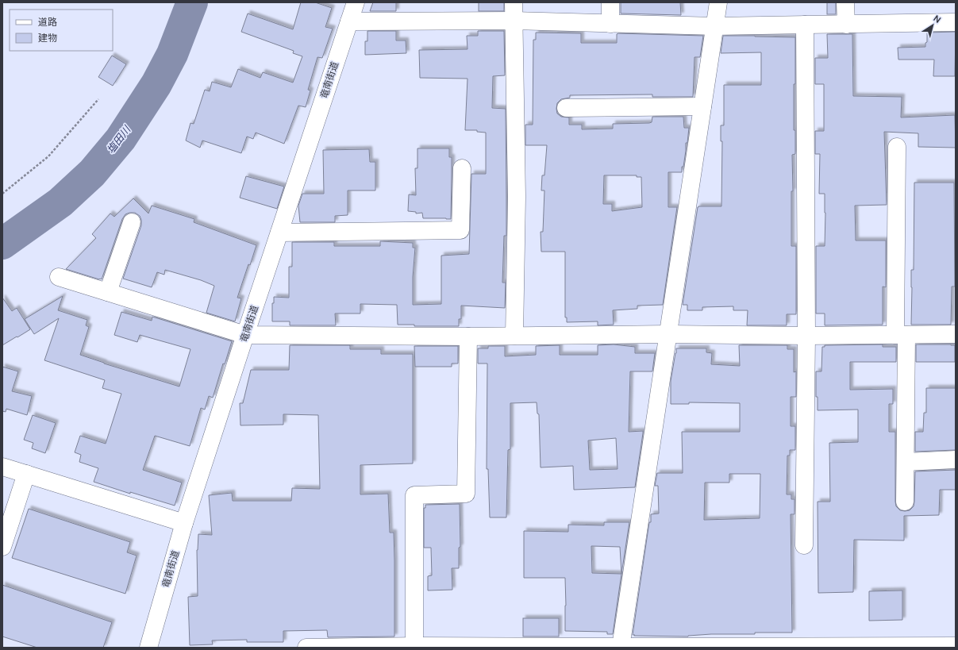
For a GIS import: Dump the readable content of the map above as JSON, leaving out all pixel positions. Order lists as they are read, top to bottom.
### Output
{
  "streets": {
    "street": ["竜南街道"]
  },
  "water": ["塩田川"],
  "legend": ["道路", "建物"],
  "north": "top right"
}
